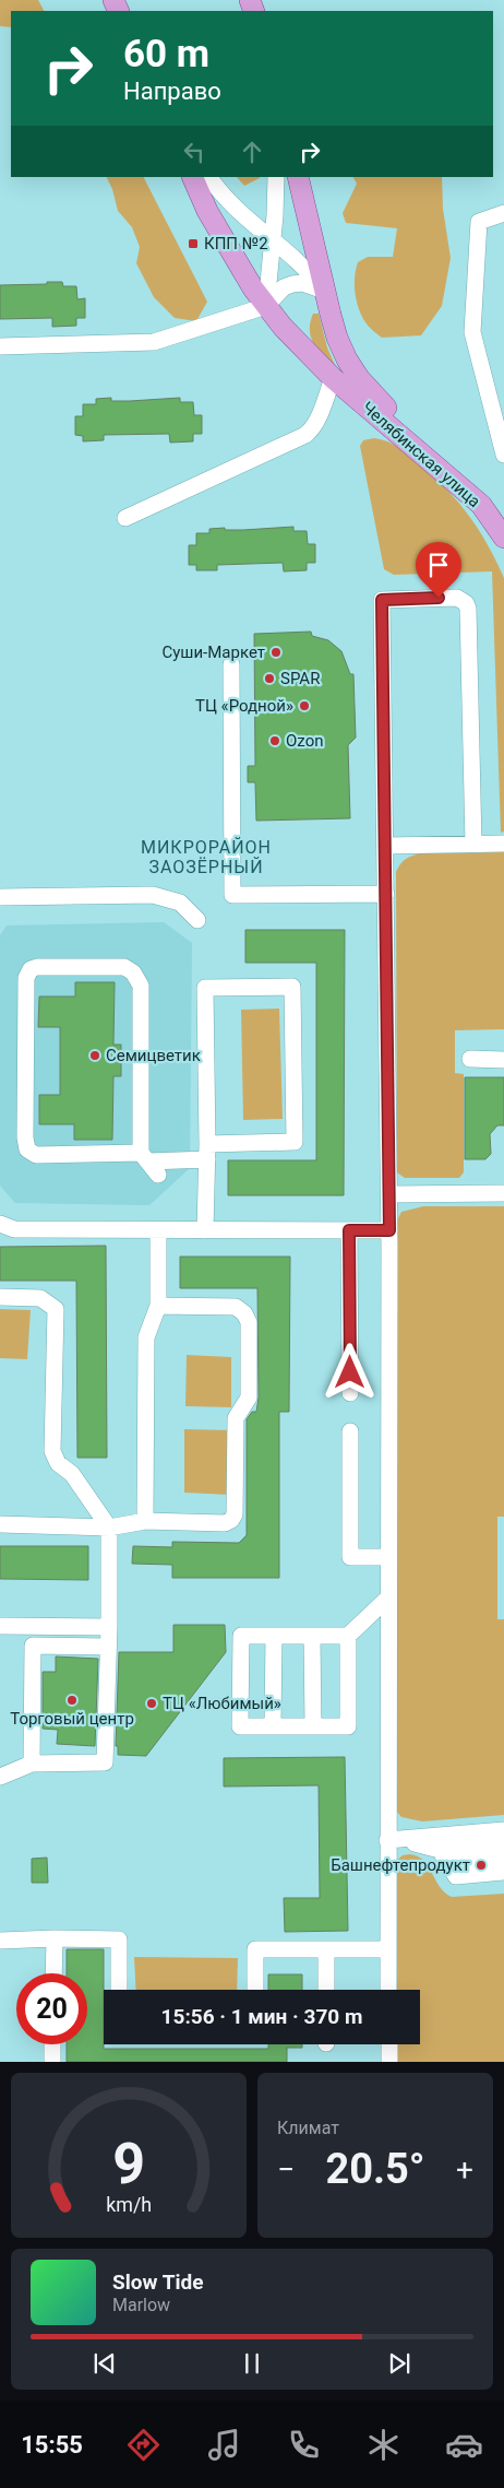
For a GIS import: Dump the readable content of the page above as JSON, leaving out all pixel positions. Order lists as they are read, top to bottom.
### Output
{
  "streets": {
    "main road": ["Челябинская улица"]
  },
  "districts": ["МИКРОРАЙОН ЗАОЗЁРНЫЙ"],
  "places": {
    "transit": ["КПП №2"],
    "other": [
      "Суши-Маркет",
      "SPAR",
      "ТЦ «Родной»",
      "Ozon",
      "Семицветик",
      "Торговый центр",
      "ТЦ «Любимый»",
      "Башнефтепродукт"
    ]
  },
  "page": {
    "turn": ["60 m", "Направо"],
    "limit": "20",
    "trip": "15:56 · 1 мин · 370 m",
    "tile": "Климат",
    "heat": ["−", "20.5°", "+"],
    "song": ["Slow Tide", "Marlow"],
    "tabs": "15:55",
    "gauge": ["9", "km/h"]
  }
}
